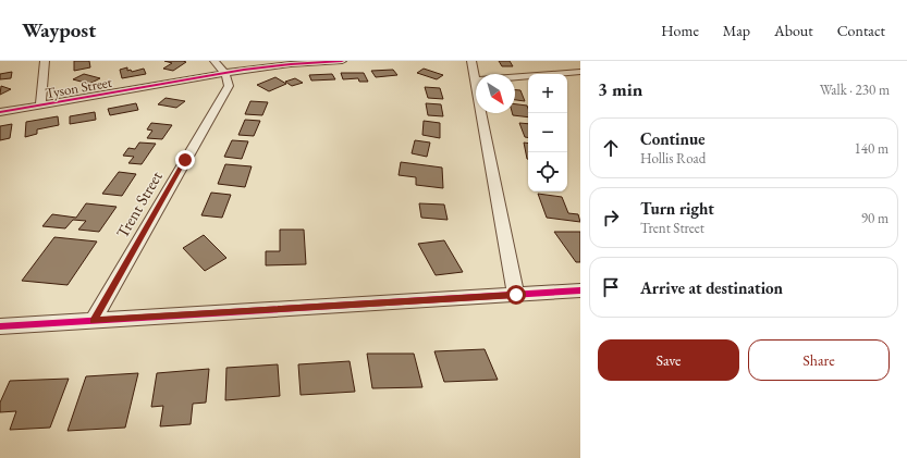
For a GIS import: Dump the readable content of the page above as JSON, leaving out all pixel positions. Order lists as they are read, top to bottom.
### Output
{
  "streets": {
    "street": ["Tyson Street", "Trent Street"]
  },
  "crossings": [
    ["Tyson Street", "Trent Street"]
  ],
  "north": "bottom right",
  "page": {
    "header": "Waypost",
    "nav": [
      "Home",
      "Map",
      "About",
      "Contact"
    ],
    "heading": ["3 min", "Walk · 230 m"],
    "map_buttons": ["+", "−"],
    "list": [
      ["Continue", "Hollis Road", "140 m"],
      ["Turn right", "Trent Street", "90 m"],
      "Arrive at destination"
    ],
    "buttons": ["Save", "Share"]
  }
}
